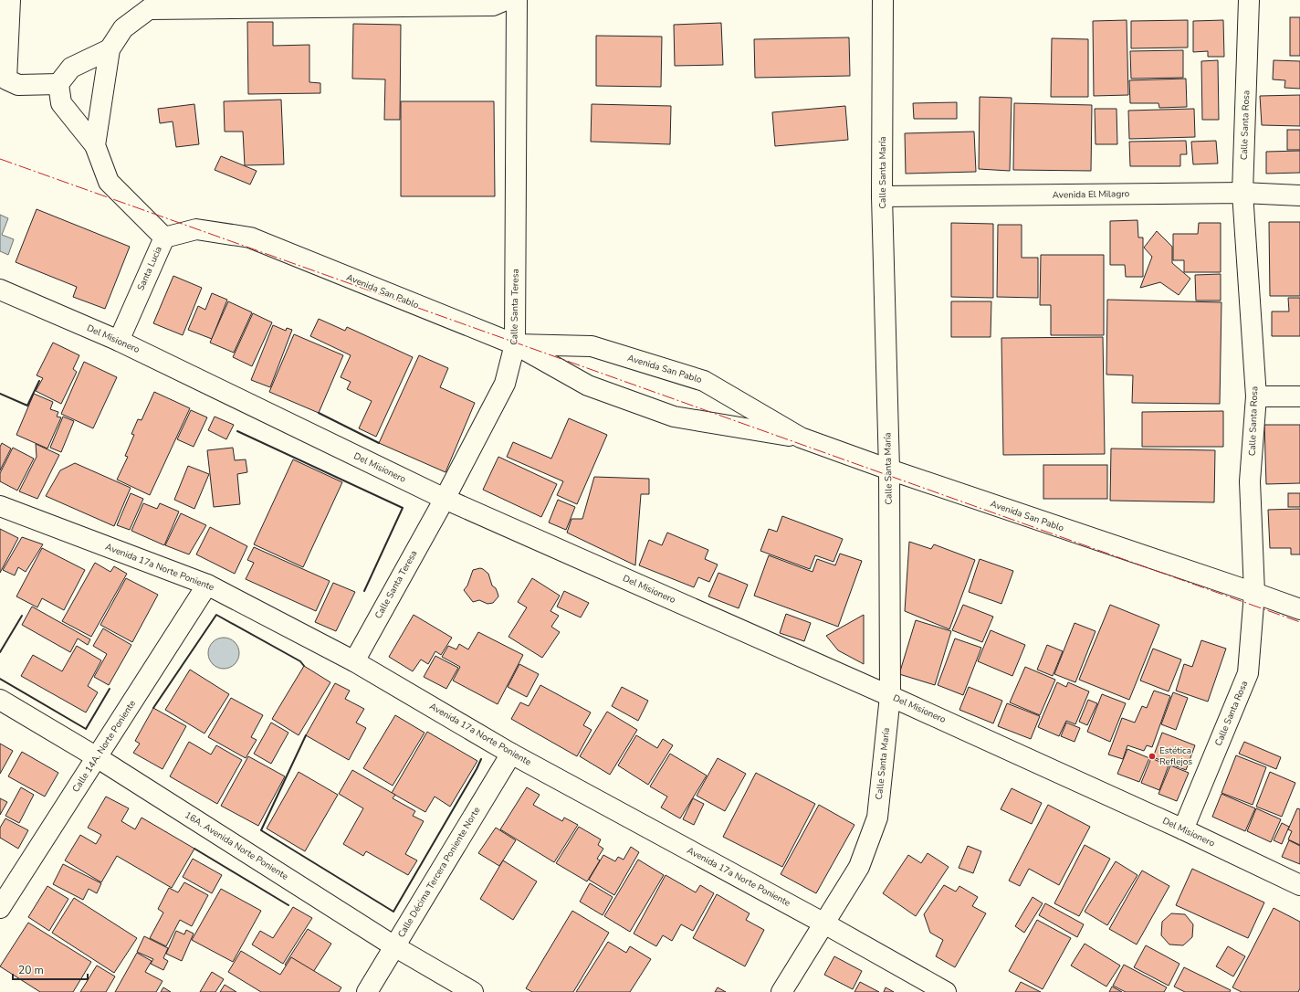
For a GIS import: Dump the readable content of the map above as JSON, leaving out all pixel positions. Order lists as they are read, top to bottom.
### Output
{
  "streets": {
    "street": [
      "Calle Santa Rosa",
      "Calle Santa María",
      "Avenida El Milagro",
      "Santa Lucia",
      "Avenida San Pablo",
      "Calle Santa Teresa",
      "Del Misionero",
      "Avenida 17a Norte Poniente",
      "Calle 14A. Norte Poniente",
      "16A. Avenida Norte Poniente",
      "Calle Décima Tercera Poniente Norte"
    ]
  },
  "crossings": [
    ["Calle Santa Rosa", "Avenida El Milagro"],
    ["Calle Santa Rosa", "Avenida San Pablo"],
    ["Calle Santa Rosa", "Del Misionero"],
    ["Calle Santa María", "Avenida El Milagro"],
    ["Calle Santa María", "Avenida San Pablo"],
    ["Calle Santa María", "Del Misionero"],
    ["Calle Santa María", "Avenida 17a Norte Poniente"],
    ["Santa Lucia", "Avenida San Pablo"],
    ["Santa Lucia", "Del Misionero"],
    ["Avenida San Pablo", "Calle Santa Teresa"],
    ["Calle Santa Teresa", "Del Misionero"],
    ["Calle Santa Teresa", "Avenida 17a Norte Poniente"],
    ["Avenida 17a Norte Poniente", "Calle 14A. Norte Poniente"],
    ["Avenida 17a Norte Poniente", "Calle Décima Tercera Poniente Norte"],
    ["Calle 14A. Norte Poniente", "16A. Avenida Norte Poniente"],
    ["16A. Avenida Norte Poniente", "Calle Décima Tercera Poniente Norte"]
  ],
  "places": ["Estética Reflejos"],
  "scale_bar": "20 m"
}
